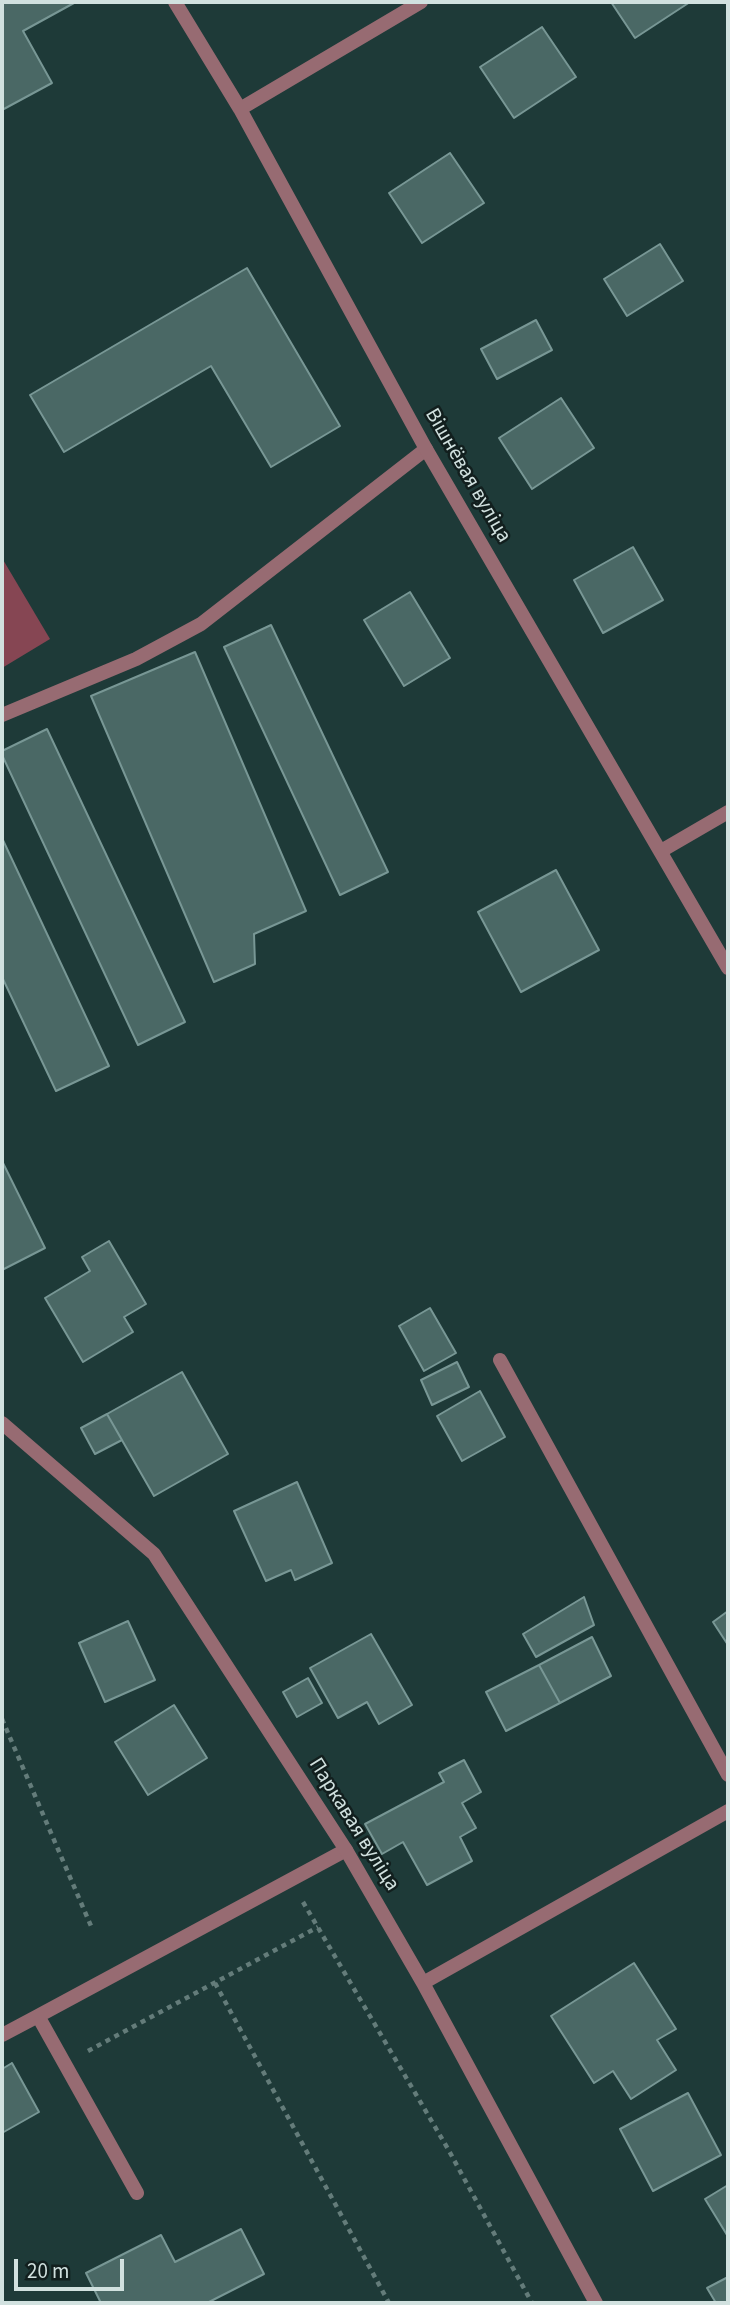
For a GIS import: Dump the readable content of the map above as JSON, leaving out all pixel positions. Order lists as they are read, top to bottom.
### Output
{
  "streets": {
    "street": ["Вішнёвая вуліца", "Паркавая вуліца"]
  },
  "scale_bar": "20 m"
}
